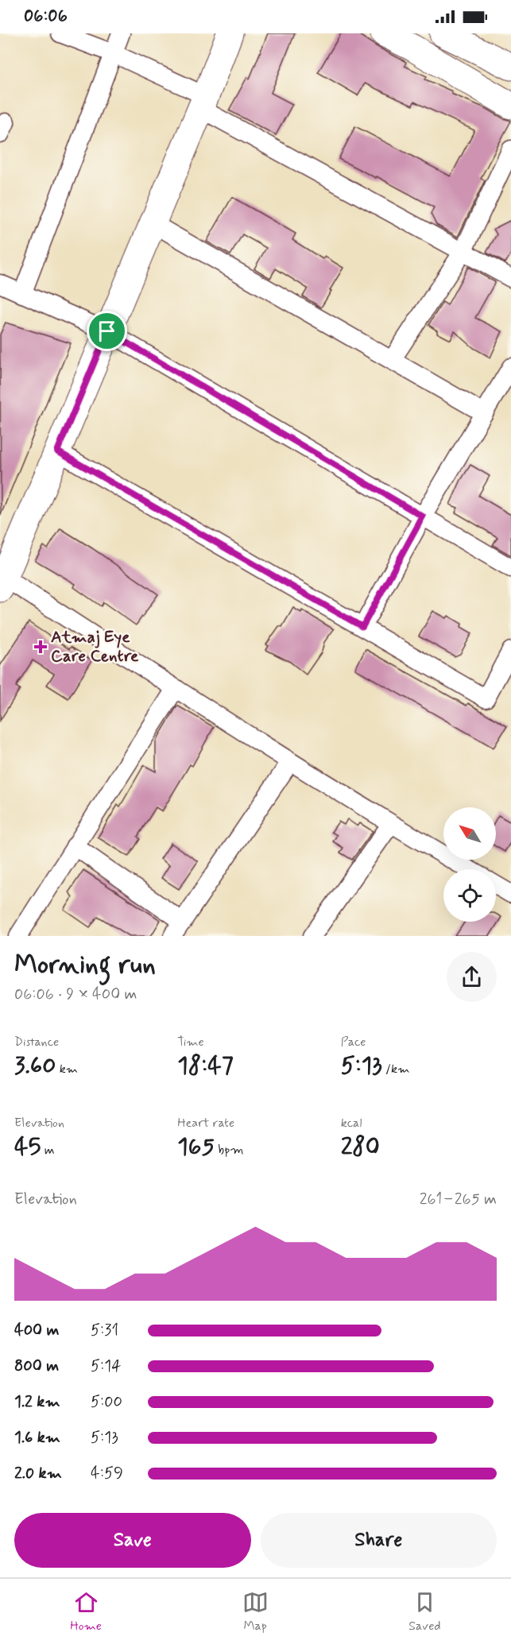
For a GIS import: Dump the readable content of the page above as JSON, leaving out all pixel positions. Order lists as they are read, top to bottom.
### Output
{
  "places": {
    "health": ["Atmaj Eye Care Centre"]
  },
  "north": "top left",
  "page": {
    "status": "06:06",
    "heading": ["Morning run", "06:06 · 9 × 400 m"],
    "stats": [
      ["Distance", "3.60 km"],
      ["Time", "18:47"],
      ["Pace", "5:13 /km"],
      ["Elevation", "45 m"],
      ["Heart rate", "165 bpm"],
      ["kcal", "280"]
    ],
    "chart": ["Elevation", "261–265 m"],
    "list": [
      {
        "name": "400 m",
        "note": "5:31"
      },
      {
        "name": "800 m",
        "note": "5:14"
      },
      {
        "name": "1.2 km",
        "note": "5:00"
      },
      {
        "name": "1.6 km",
        "note": "5:13"
      },
      {
        "name": "2.0 km",
        "note": "4:59"
      }
    ],
    "buttons": ["Save", "Share"],
    "tabs": ["Home", "Map", "Saved"]
  }
}
